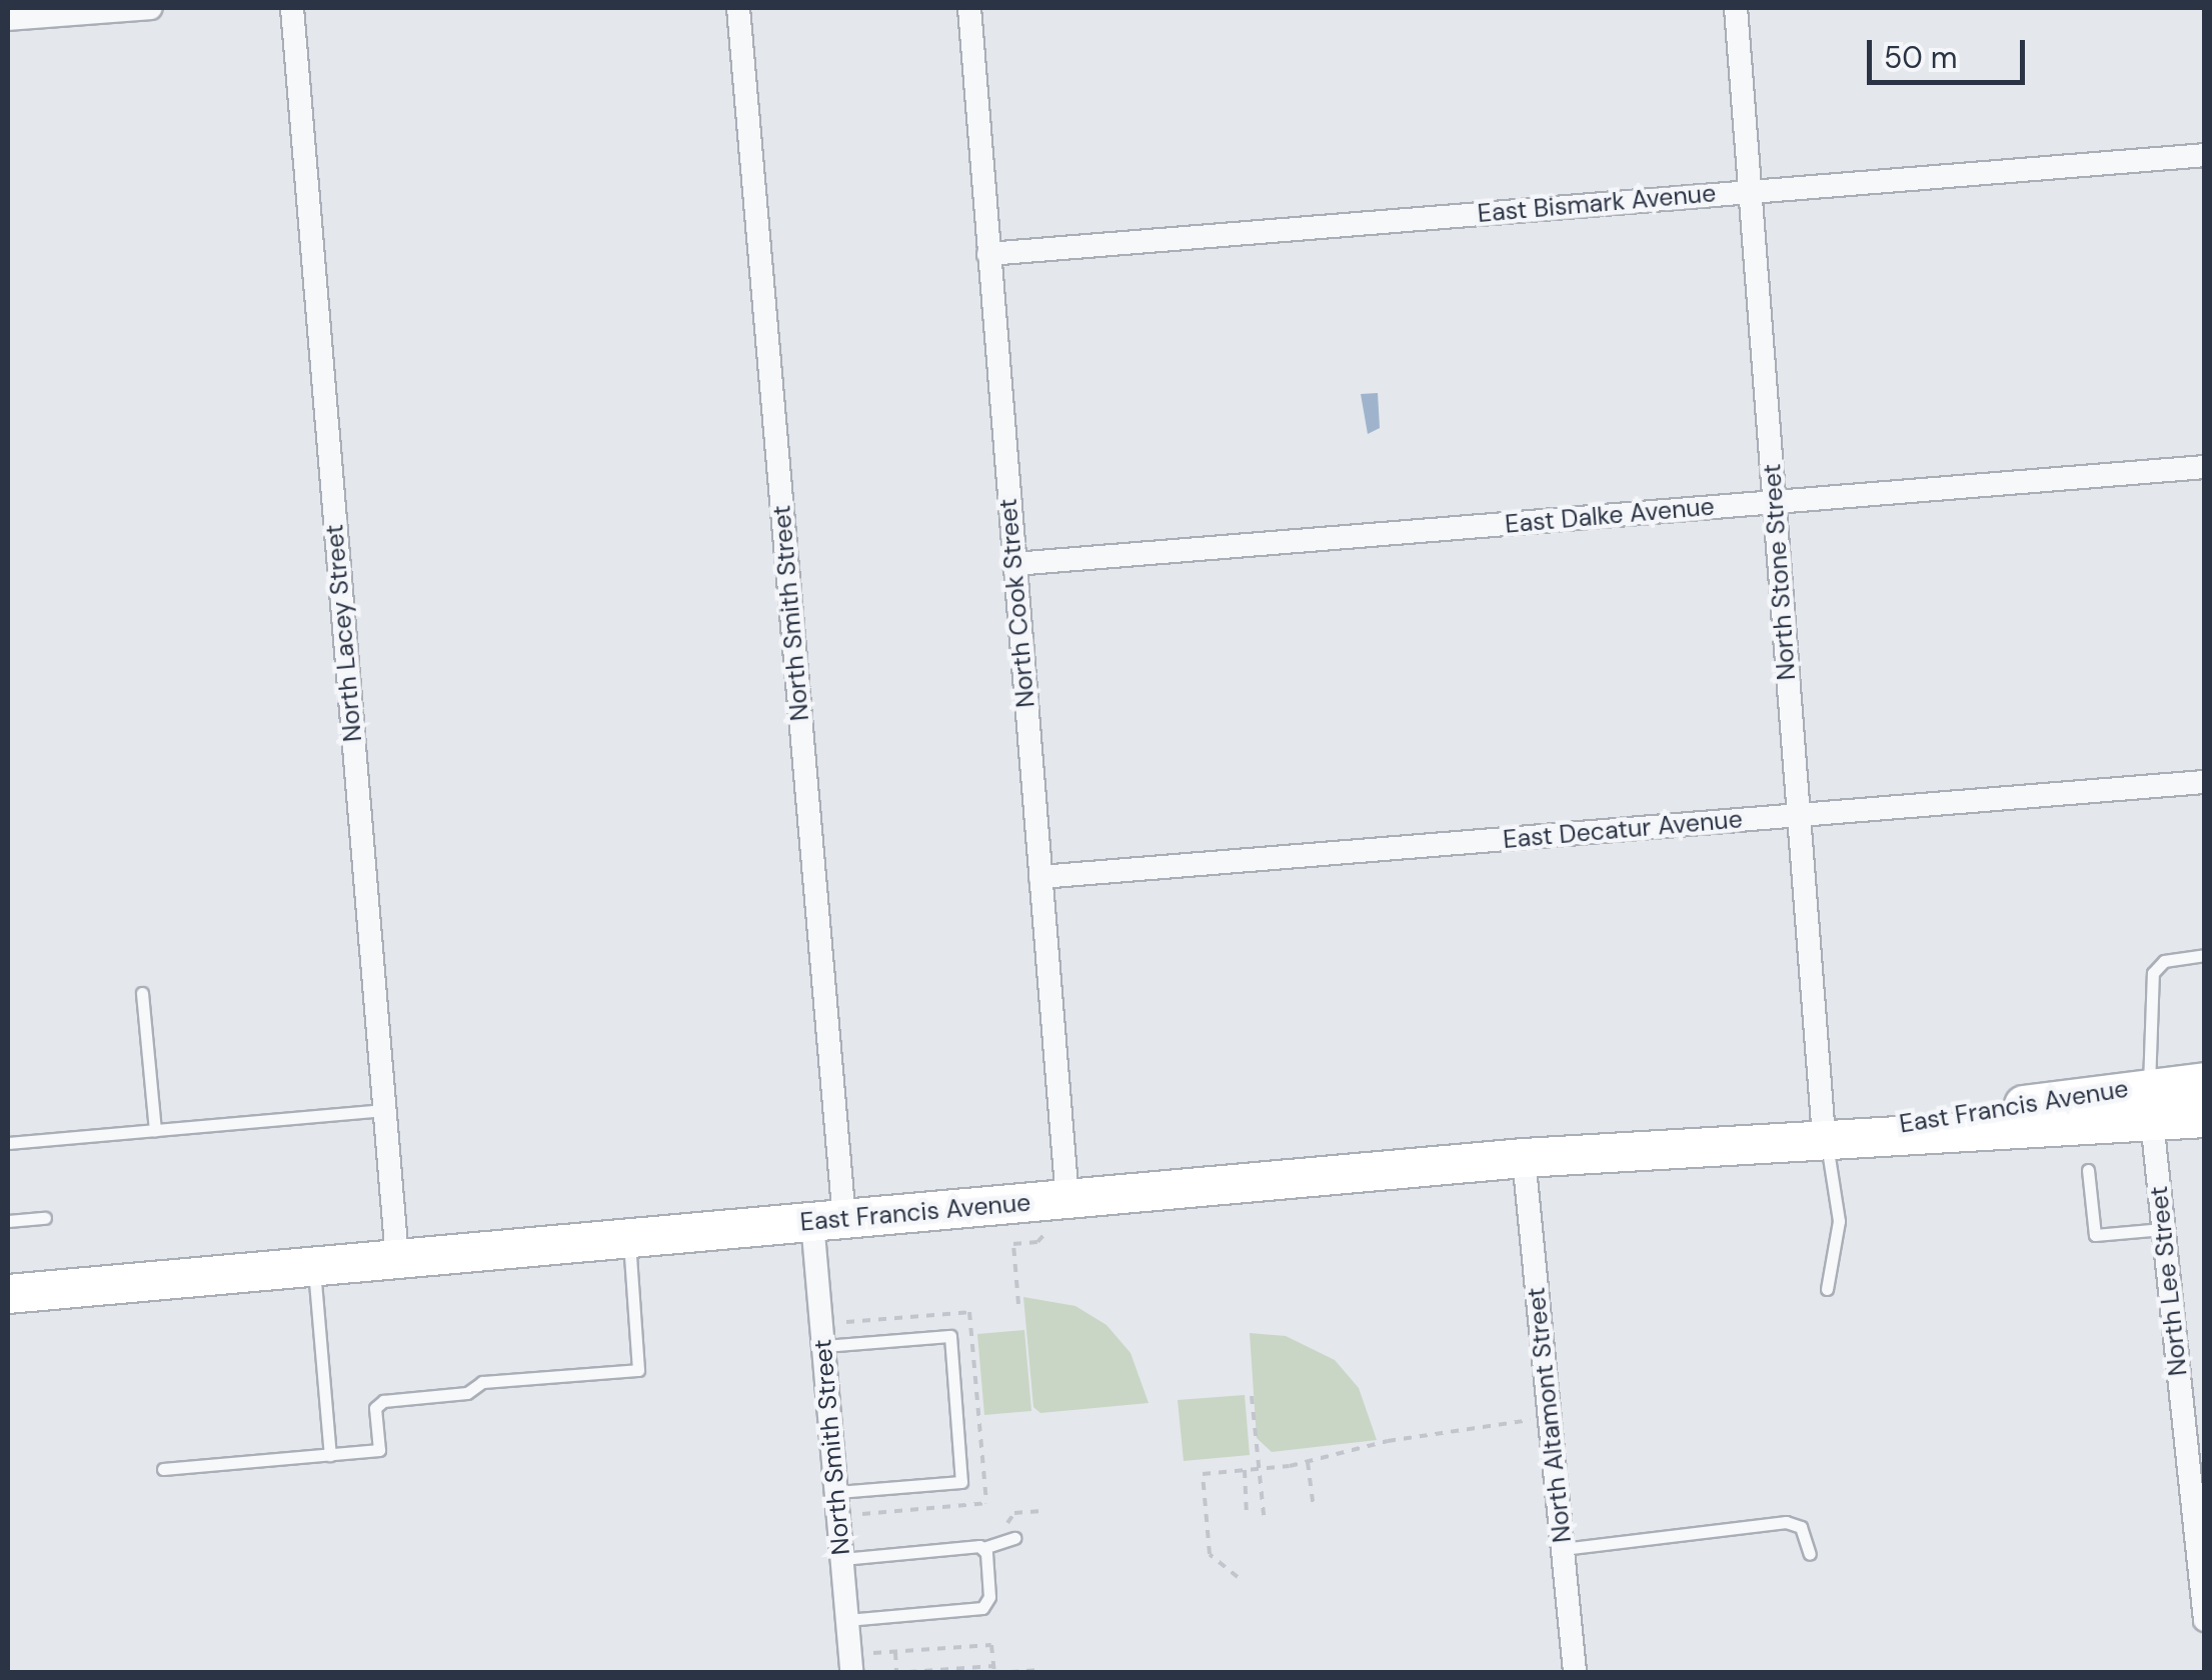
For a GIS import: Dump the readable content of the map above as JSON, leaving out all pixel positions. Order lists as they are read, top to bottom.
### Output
{
  "streets": {
    "main road": ["East Francis Avenue"],
    "street": [
      "East Bismark Avenue",
      "East Dalke Avenue",
      "North Stone Street",
      "North Cook Street",
      "North Smith Street",
      "North Lacey Street",
      "East Decatur Avenue",
      "North Lee Street",
      "North Altamont Street"
    ]
  },
  "crossings": [
    ["East Bismark Avenue", "North Stone Street"],
    ["East Bismark Avenue", "North Cook Street"],
    ["East Dalke Avenue", "North Stone Street"],
    ["East Dalke Avenue", "North Cook Street"],
    ["North Stone Street", "East Decatur Avenue"],
    ["North Stone Street", "East Francis Avenue"],
    ["North Cook Street", "East Decatur Avenue"],
    ["North Cook Street", "East Francis Avenue"],
    ["North Smith Street", "East Francis Avenue"],
    ["North Lacey Street", "East Francis Avenue"],
    ["East Francis Avenue", "North Lee Street"],
    ["East Francis Avenue", "North Altamont Street"]
  ],
  "scale_bar": "50 m"
}
